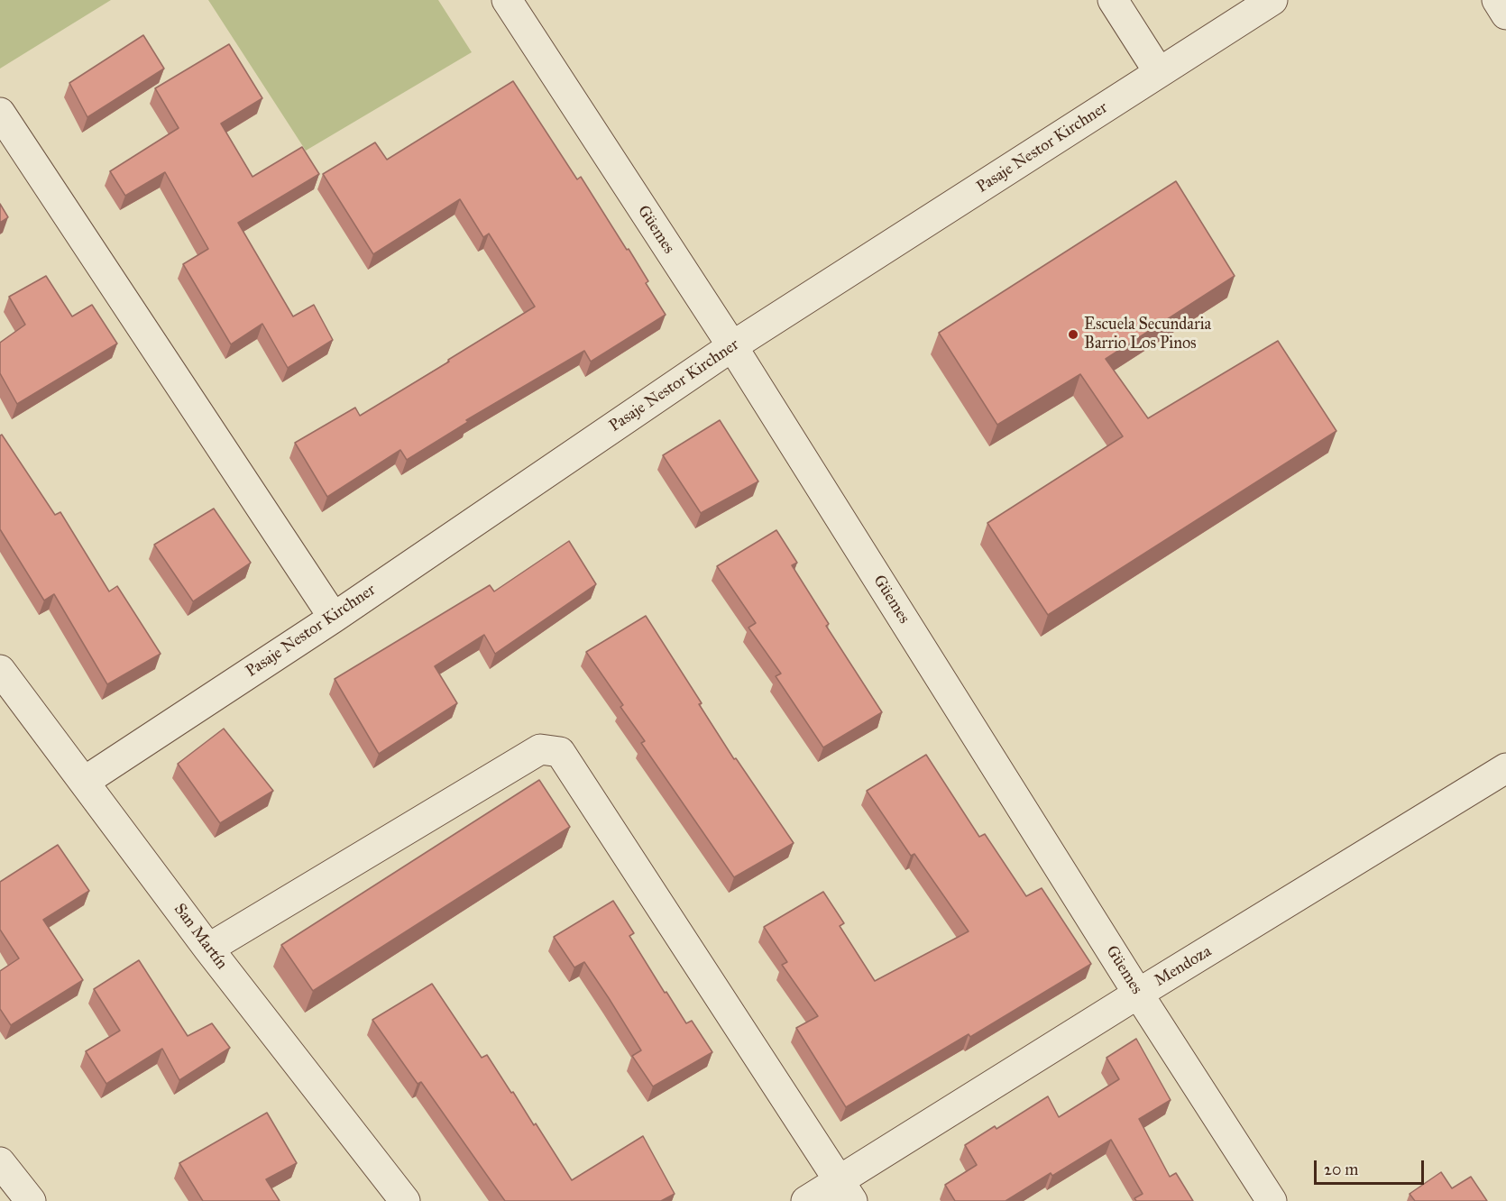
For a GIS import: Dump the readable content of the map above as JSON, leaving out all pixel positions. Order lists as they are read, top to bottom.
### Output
{
  "streets": {
    "street": [
      "Pasaje Nestor Kirchner",
      "Güemes",
      "San Martín",
      "Mendoza"
    ]
  },
  "crossings": [
    ["Pasaje Nestor Kirchner", "Güemes"],
    ["Pasaje Nestor Kirchner", "San Martín"],
    ["Güemes", "Mendoza"]
  ],
  "places": ["Escuela Secundaria Barrio Los Pinos"],
  "scale_bar": "20 m"
}
